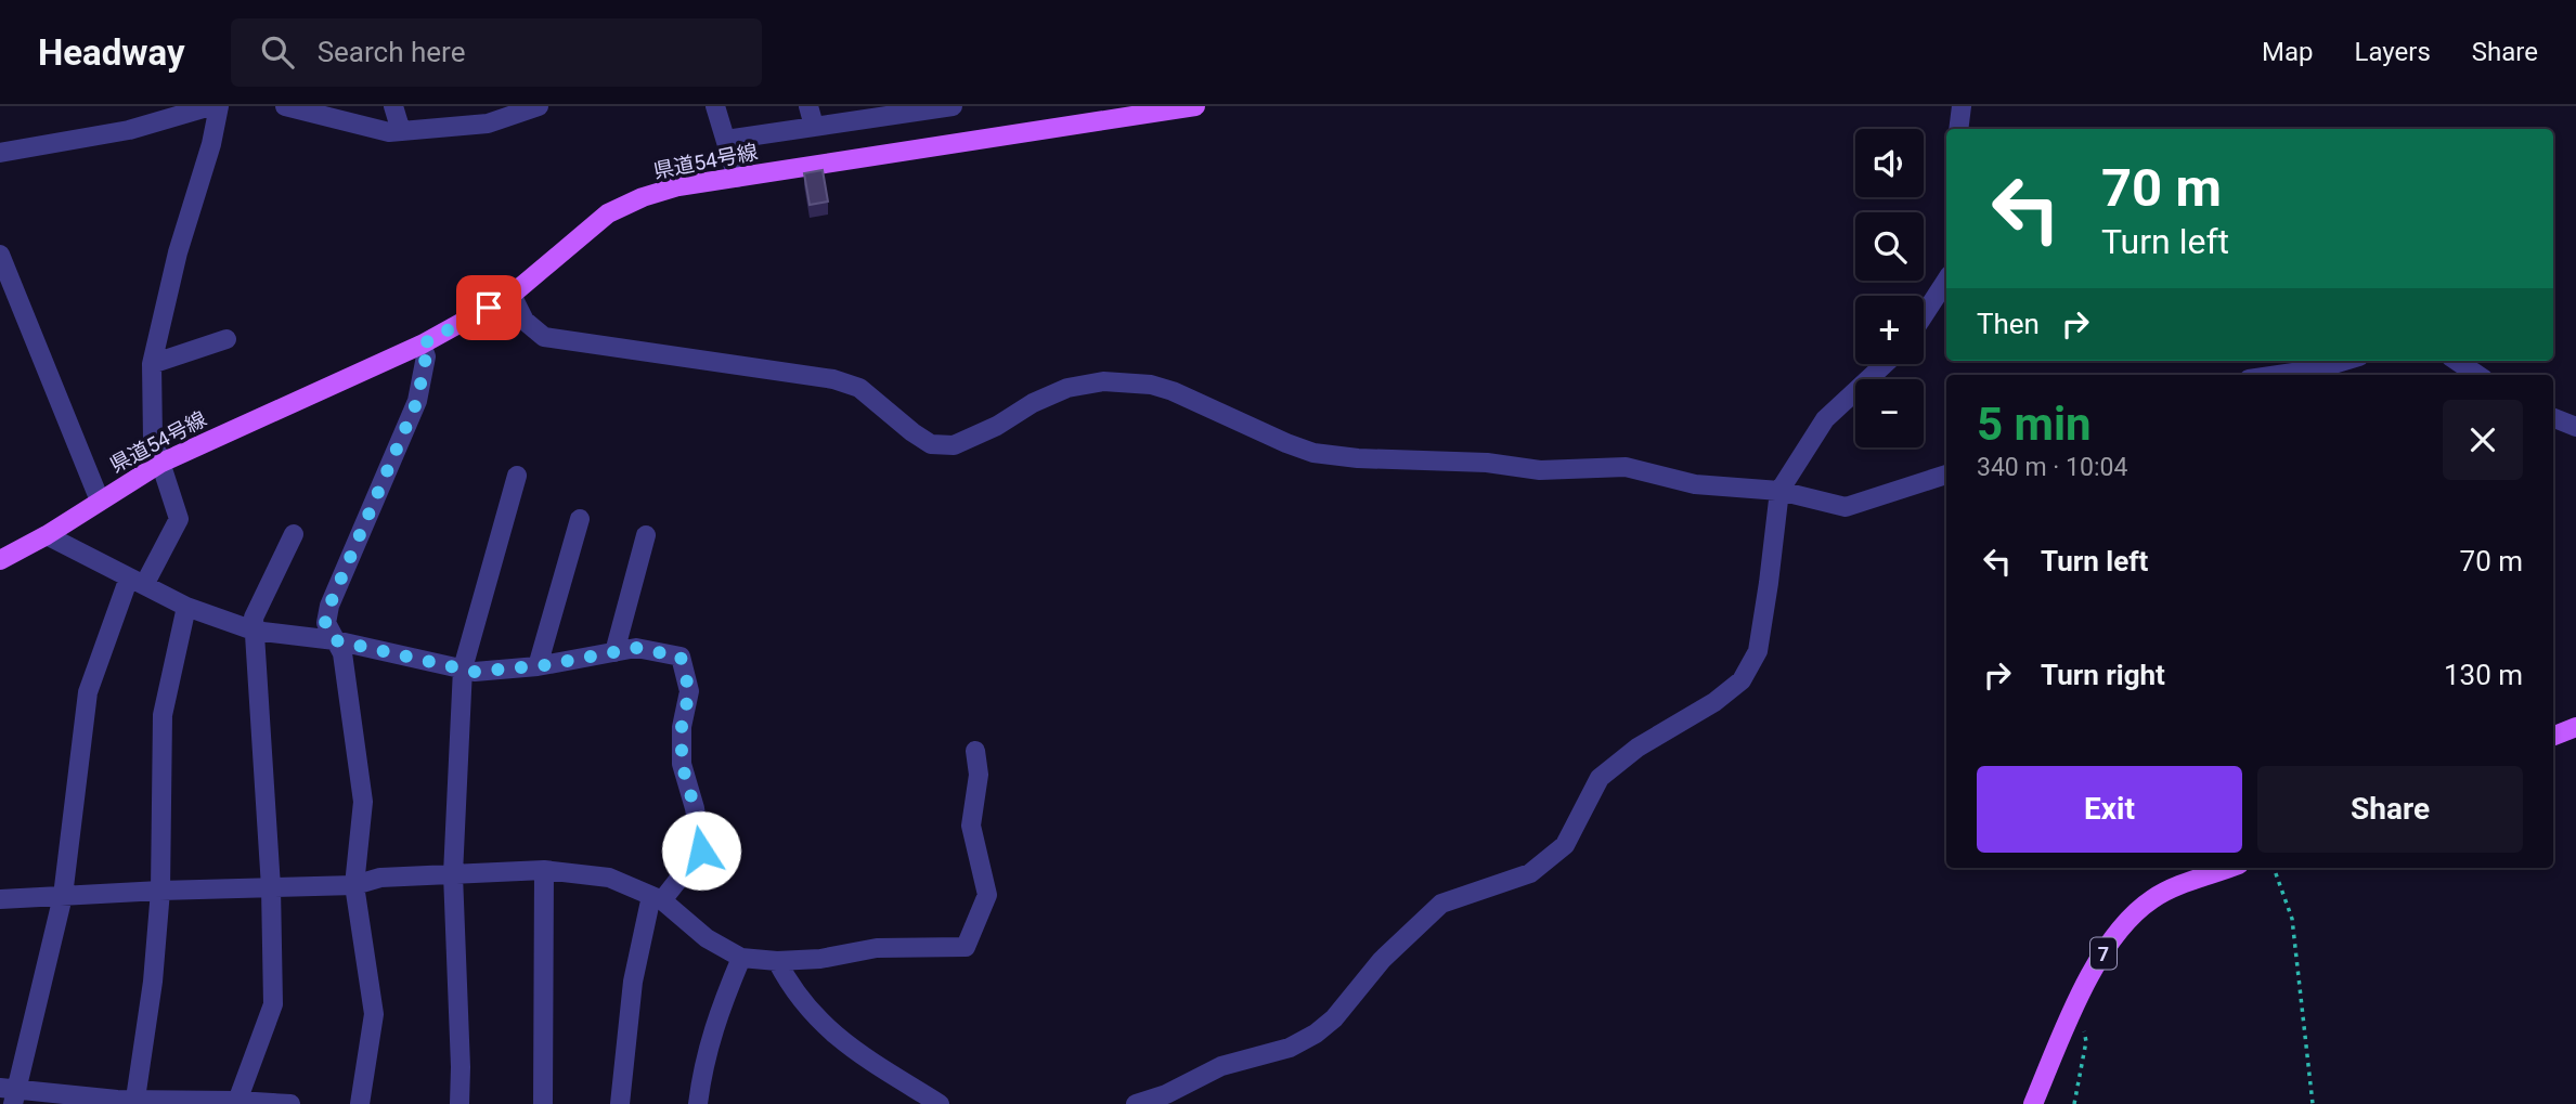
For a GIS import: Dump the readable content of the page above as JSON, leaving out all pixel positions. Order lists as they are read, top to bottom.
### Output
{
  "streets": {
    "main road": ["県道54号線", "7"]
  },
  "page": {
    "header": "Headway",
    "search": "Search here",
    "nav": ["Map", "Layers", "Share"],
    "map_buttons": ["+", "−"],
    "turn": ["70 m", "Turn left"],
    "then": "Then",
    "heading": ["5 min", "340 m · 10:04"],
    "list": [
      {
        "name": "Turn left",
        "value": "70 m"
      },
      {
        "name": "Turn right",
        "value": "130 m"
      }
    ],
    "buttons": ["Exit", "Share"]
  }
}
